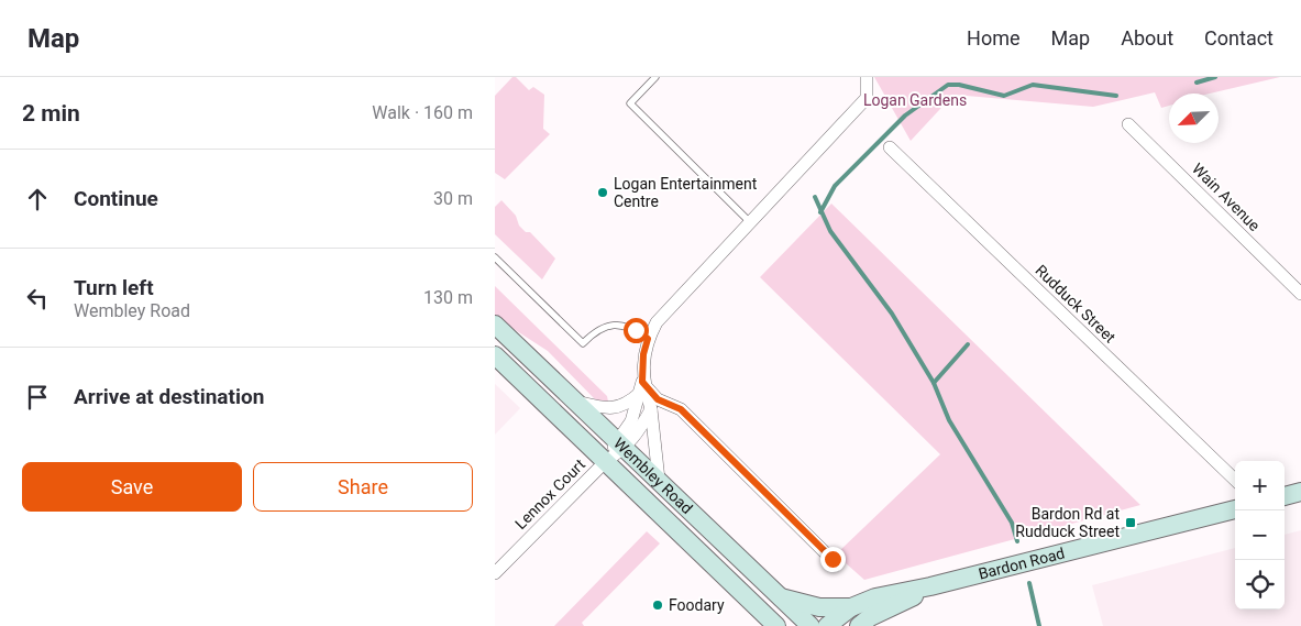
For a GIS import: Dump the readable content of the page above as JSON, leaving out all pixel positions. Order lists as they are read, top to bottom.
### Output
{
  "streets": {
    "main road": ["Wembley Road", "Bardon Road"],
    "street": ["Wain Avenue", "Rudduck Street", "Lennox Court"]
  },
  "crossings": [
    ["Wembley Road", "Lennox Court"]
  ],
  "parks": ["Logan Gardens"],
  "places": {
    "other": ["Logan Entertainment Centre", "Foodary"],
    "transit": ["Bardon Rd at Rudduck Street"]
  },
  "north": "bottom left",
  "page": {
    "header": "Map",
    "nav": [
      "Home",
      "Map",
      "About",
      "Contact"
    ],
    "heading": ["2 min", "Walk · 160 m"],
    "list": [
      ["Continue", "30 m"],
      ["Turn left", "Wembley Road", "130 m"],
      "Arrive at destination"
    ],
    "buttons": ["Save", "Share"],
    "map_buttons": ["+", "−"]
  }
}
